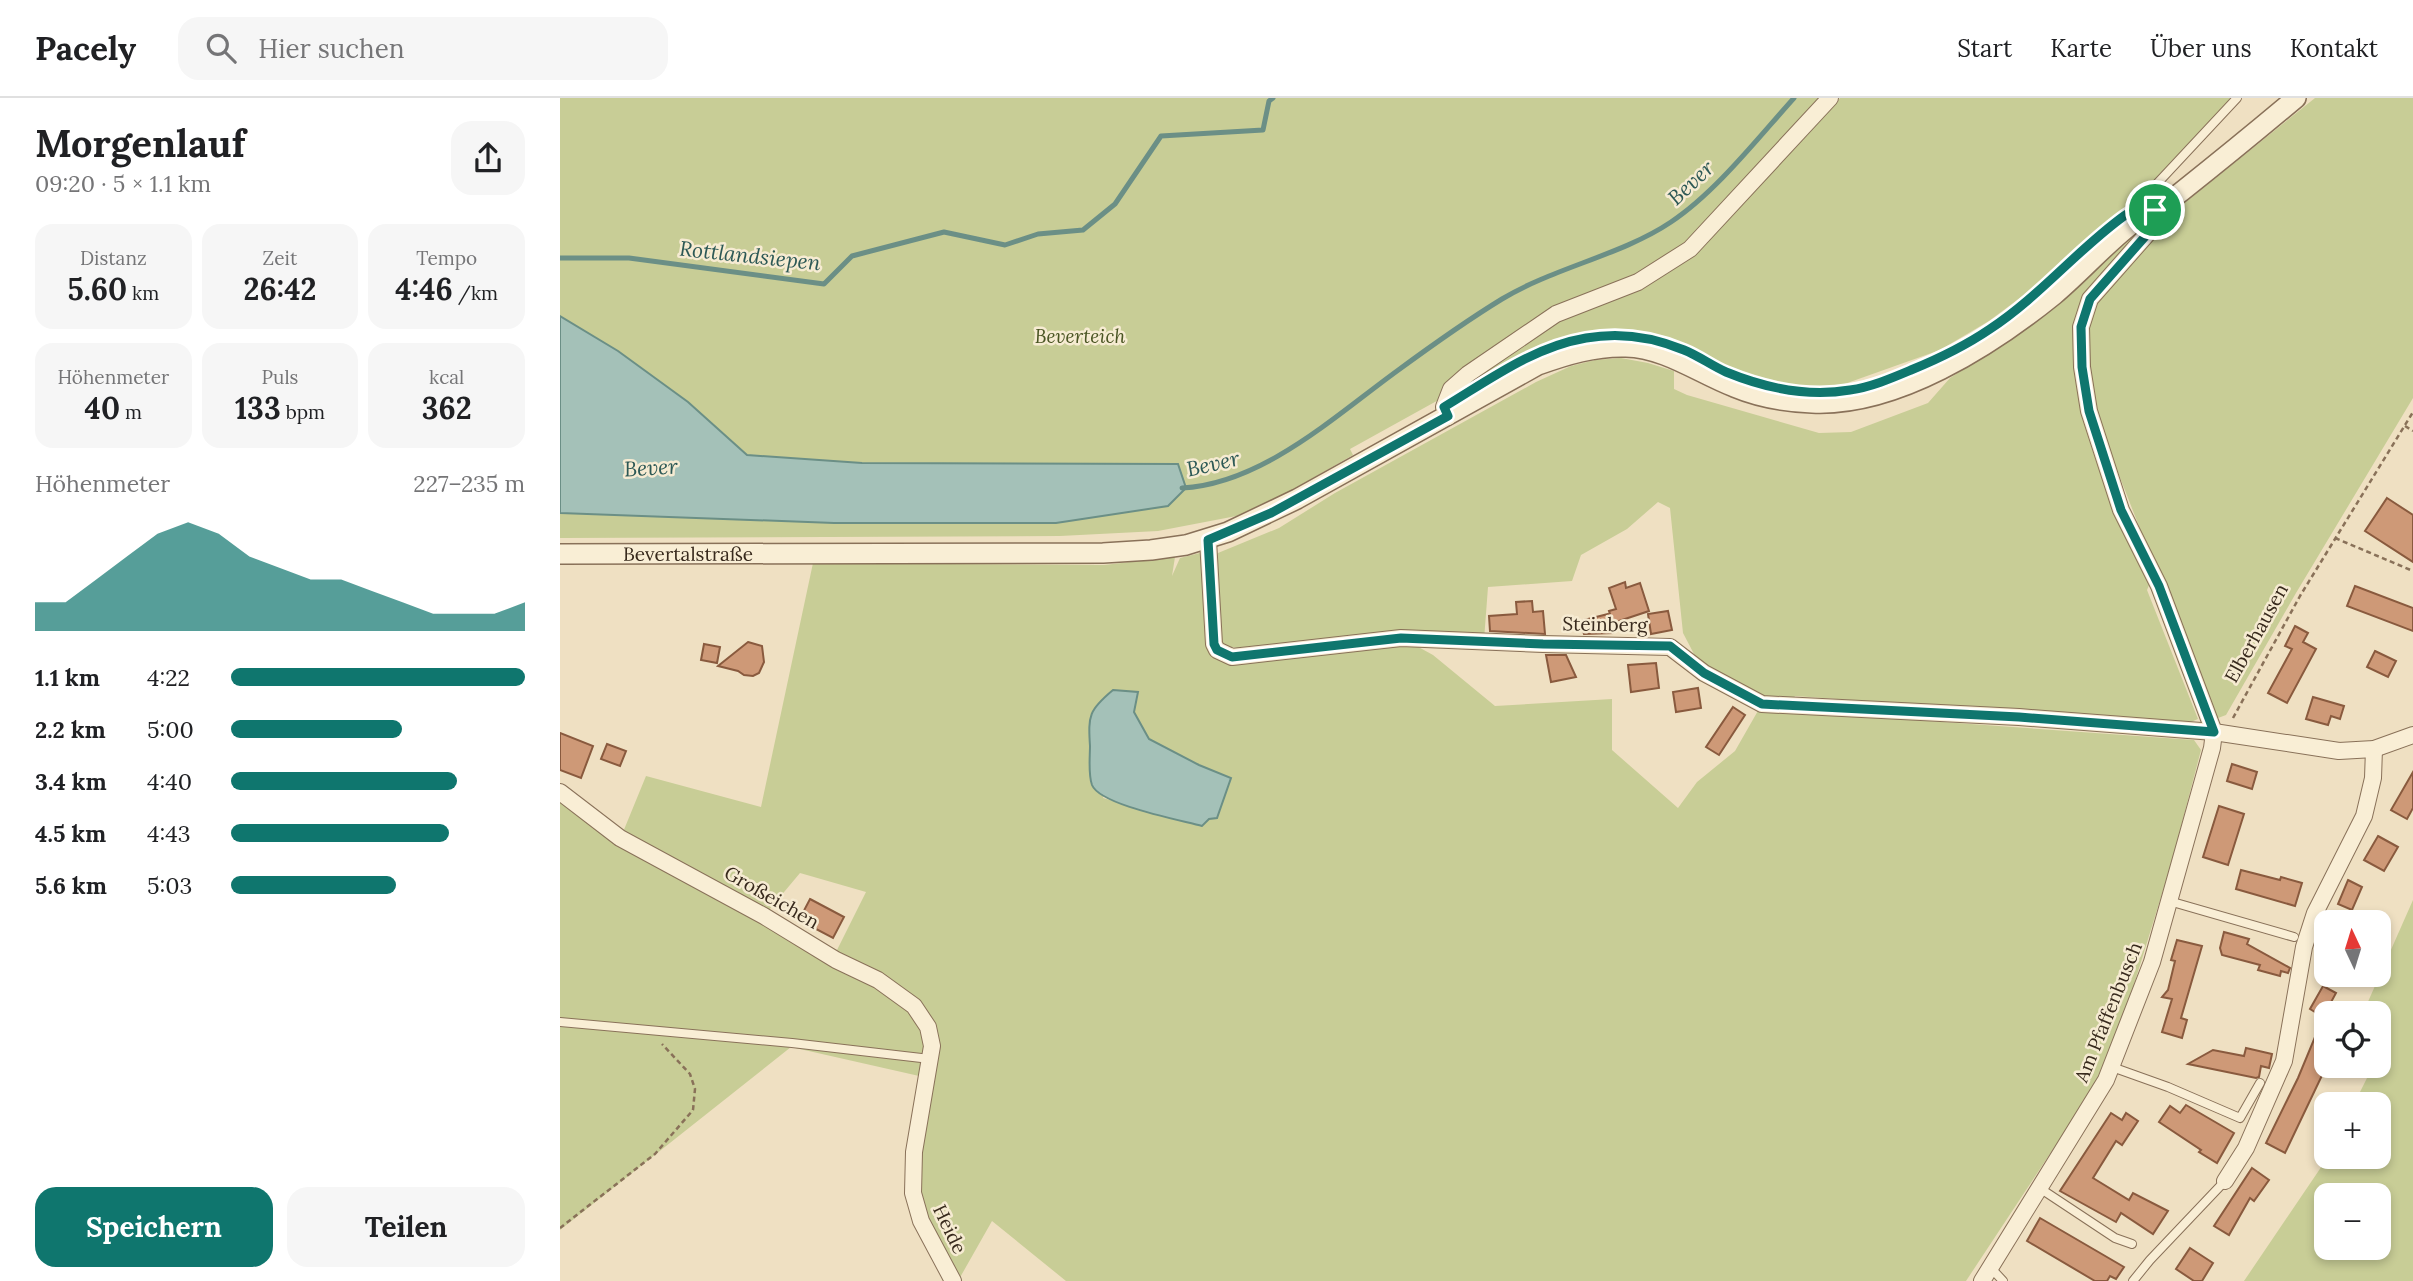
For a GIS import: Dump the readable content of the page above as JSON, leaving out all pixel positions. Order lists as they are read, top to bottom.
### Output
{
  "streets": {
    "street": [
      "Bevertalstraße",
      "Steinberg",
      "Großeichen",
      "Am Pfaffenbusch",
      "Heide"
    ],
    "path": ["Elberhausen"]
  },
  "crossings": [
    ["Bevertalstraße", "Steinberg"],
    ["Steinberg", "Elberhausen"],
    ["Steinberg", "Am Pfaffenbusch"],
    ["Elberhausen", "Am Pfaffenbusch"],
    ["Großeichen", "Heide"]
  ],
  "water": ["Bever", "Rottlandsiepen"],
  "parks": ["Beverteich"],
  "north": "top",
  "page": {
    "header": "Pacely",
    "search": "Hier suchen",
    "nav": [
      "Start",
      "Karte",
      "Über uns",
      "Kontakt"
    ],
    "heading": ["Morgenlauf", "09:20 · 5 × 1.1 km"],
    "stats": [
      ["Distanz", "5.60 km"],
      ["Zeit", "26:42"],
      ["Tempo", "4:46 /km"],
      ["Höhenmeter", "40 m"],
      ["Puls", "133 bpm"],
      ["kcal", "362"]
    ],
    "chart": ["Höhenmeter", "227–235 m"],
    "list": [
      {
        "name": "1.1 km",
        "note": "4:22"
      },
      {
        "name": "2.2 km",
        "note": "5:00"
      },
      {
        "name": "3.4 km",
        "note": "4:40"
      },
      {
        "name": "4.5 km",
        "note": "4:43"
      },
      {
        "name": "5.6 km",
        "note": "5:03"
      }
    ],
    "map_buttons": ["+", "−"],
    "buttons": ["Speichern", "Teilen"]
  }
}
